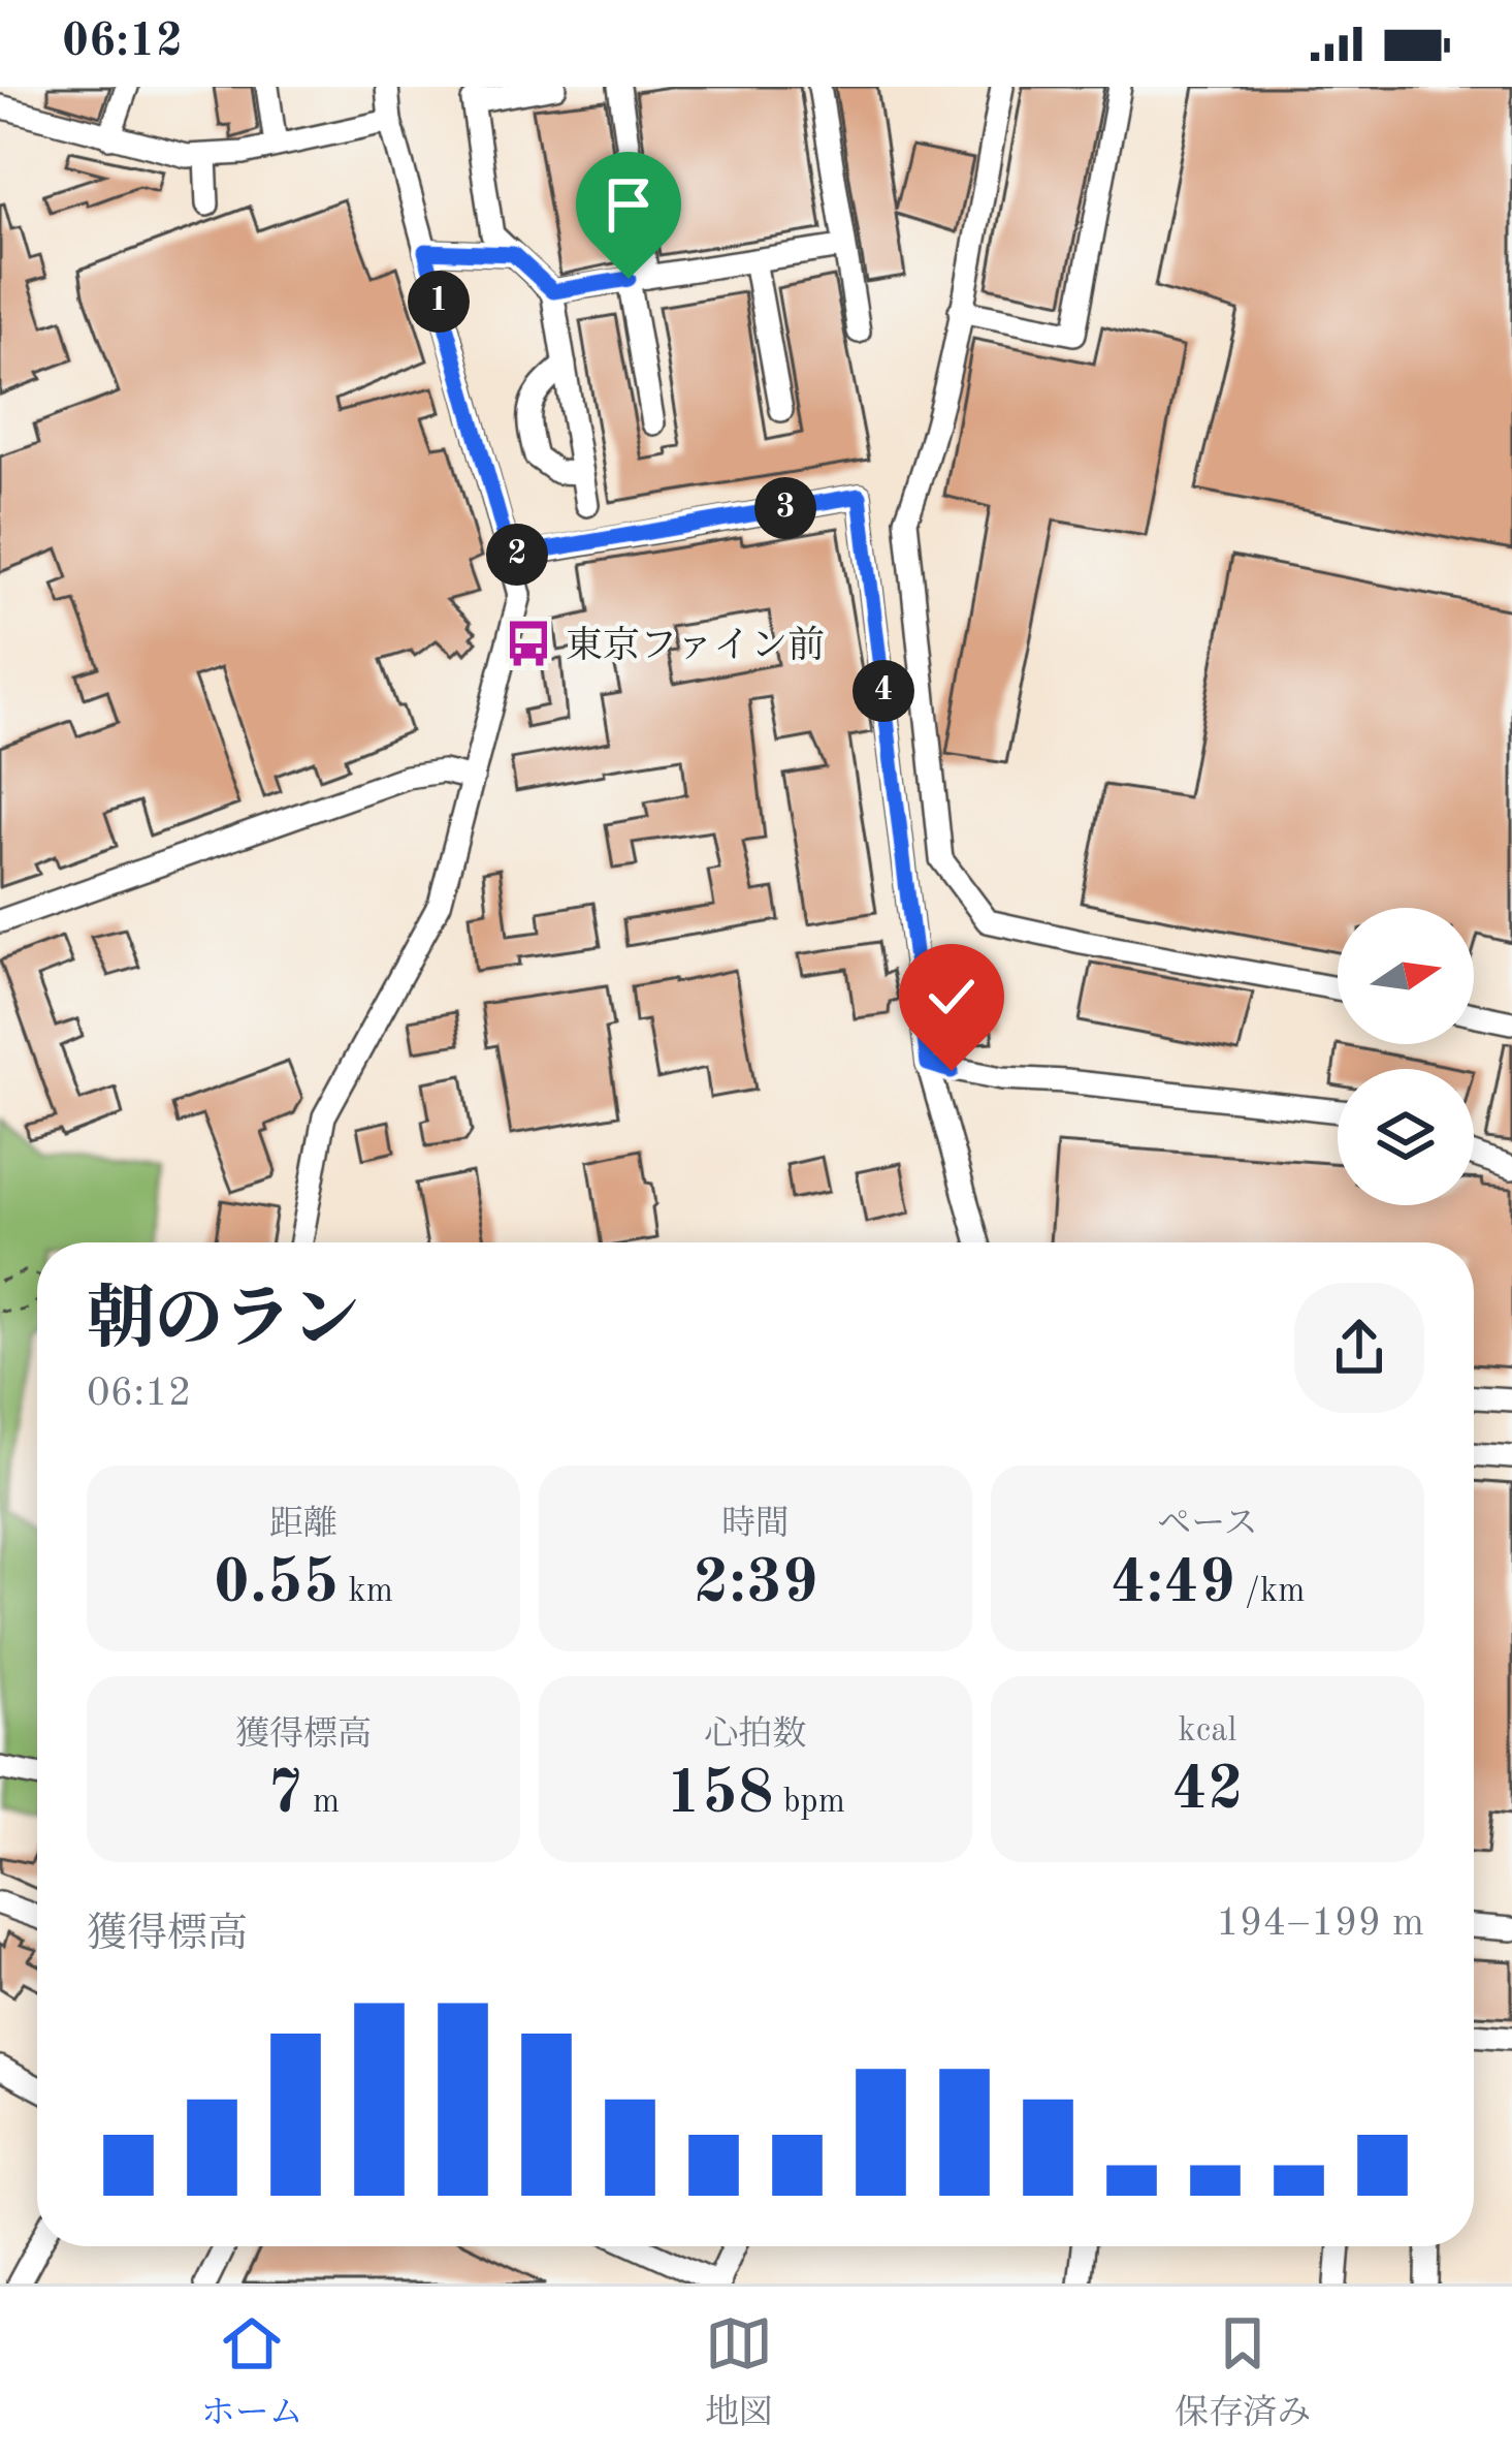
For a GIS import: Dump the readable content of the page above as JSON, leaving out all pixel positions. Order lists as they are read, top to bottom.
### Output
{
  "places": {
    "bus stop": ["東京ファイン前"]
  },
  "north": "right",
  "page": {
    "status": "06:12",
    "pins": [
      "1",
      "3",
      "2",
      "4"
    ],
    "heading": ["朝のラン", "06:12"],
    "stats": [
      ["距離", "0.55 km"],
      ["時間", "2:39"],
      ["ペース", "4:49 /km"],
      ["獲得標高", "7 m"],
      ["心拍数", "158 bpm"],
      ["kcal", "42"]
    ],
    "chart": ["獲得標高", "194–199 m"],
    "tabs": ["ホーム", "地図", "保存済み"]
  }
}
